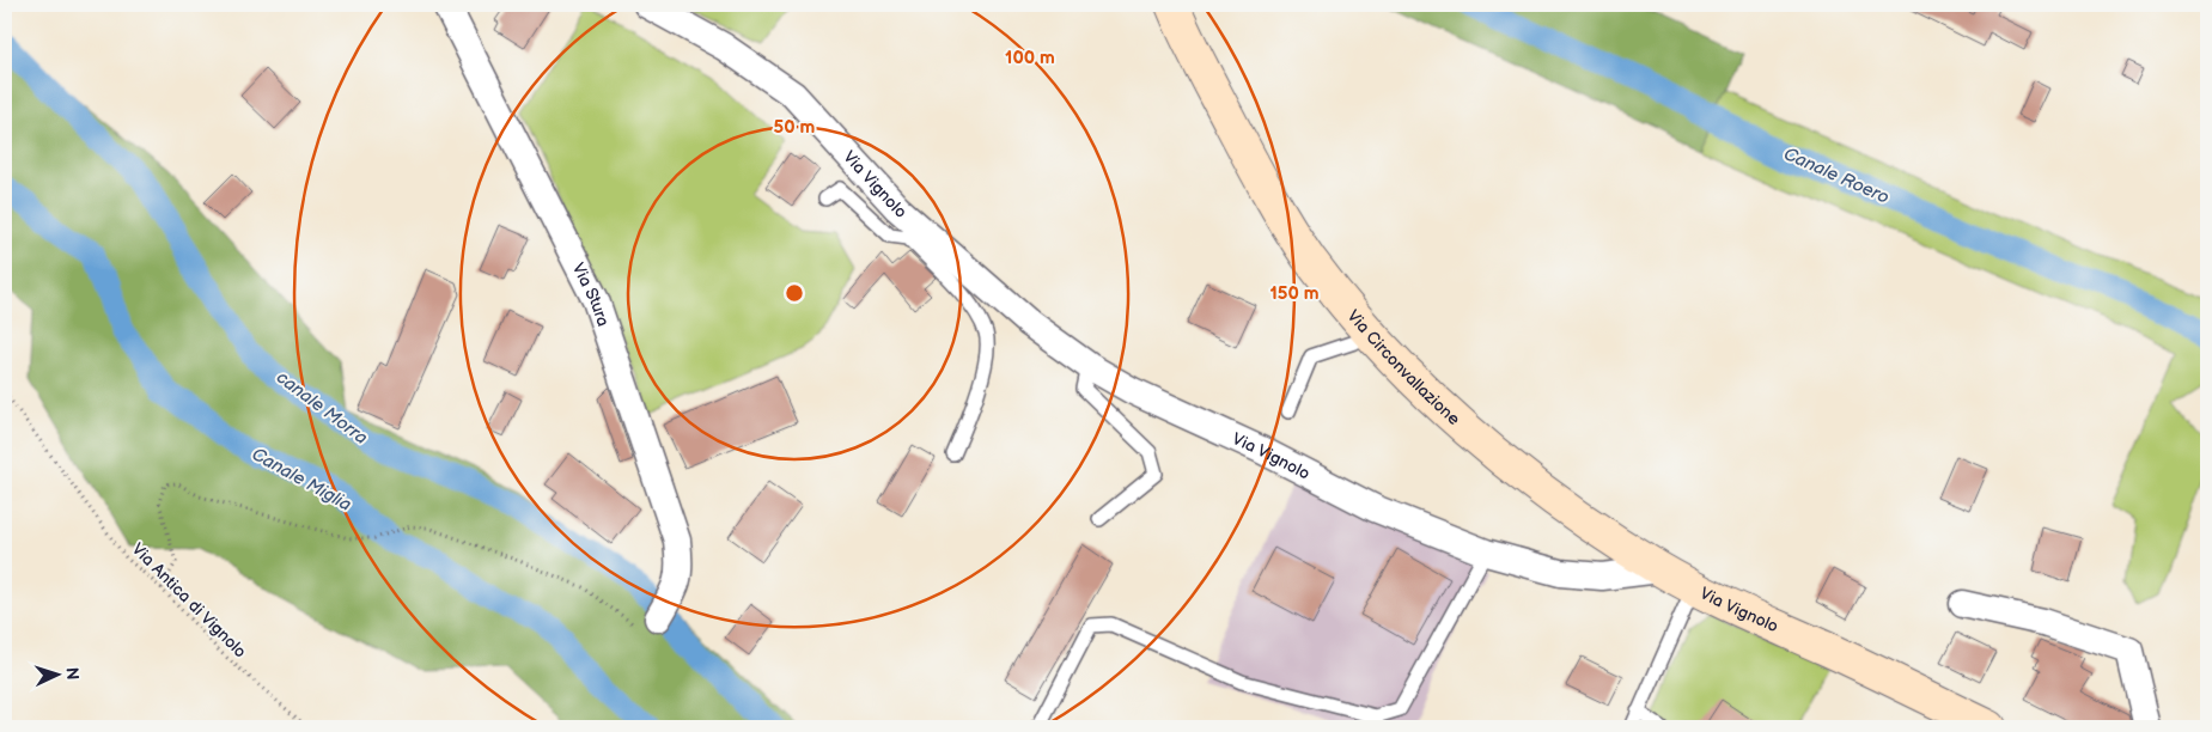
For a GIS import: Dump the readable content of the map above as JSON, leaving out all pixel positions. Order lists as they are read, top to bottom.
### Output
{
  "streets": {
    "main road": ["Via Vignolo", "Via Circonvallazione"],
    "street": ["Via Stura"],
    "path": ["Via Antica di Vignolo"]
  },
  "crossings": [
    ["Via Vignolo", "Via Circonvallazione"]
  ],
  "water": ["Canale Roero", "canale Morra", "Canale Miglia"],
  "north": "right",
  "rings": ["100 m", "50 m", "150 m"]
}
